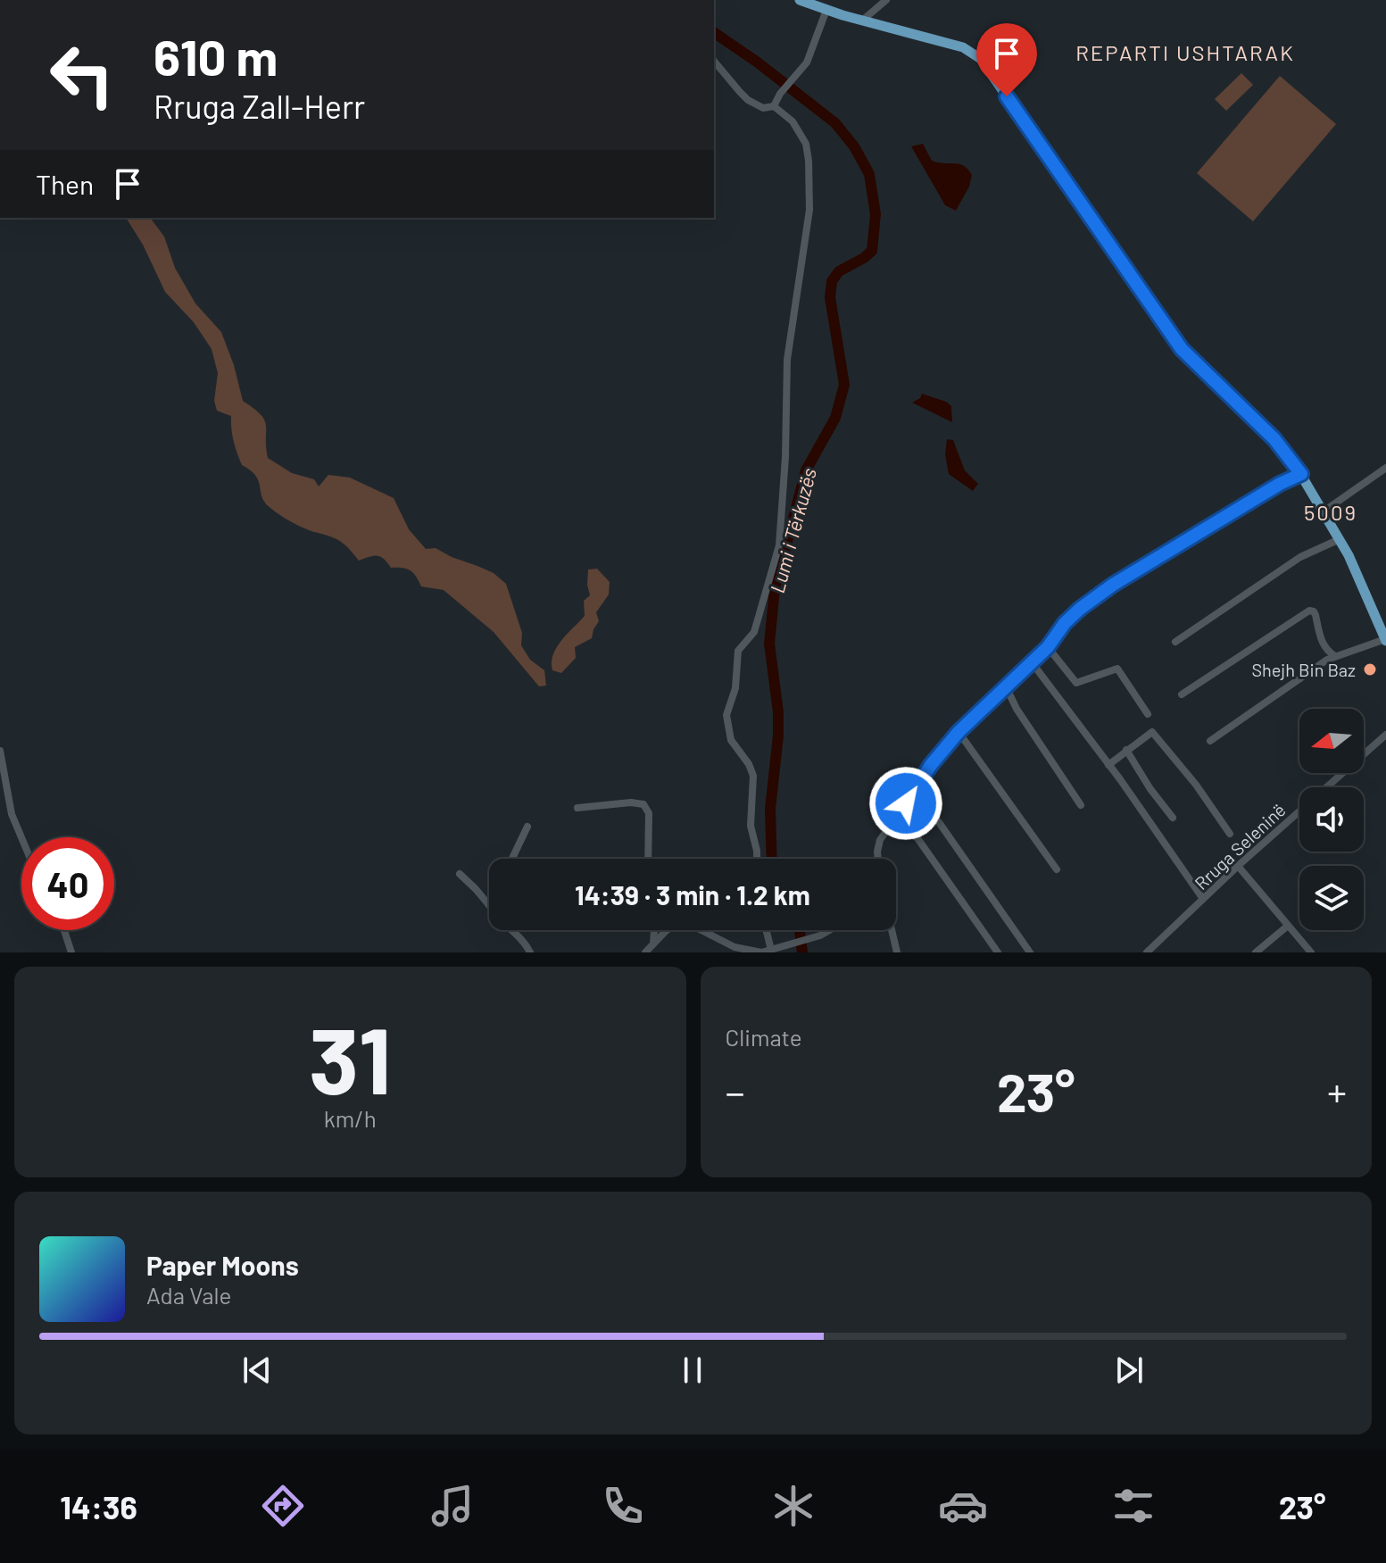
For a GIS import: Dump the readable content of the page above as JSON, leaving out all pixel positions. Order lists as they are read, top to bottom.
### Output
{
  "streets": {
    "street": ["Rruga Seleninë"]
  },
  "districts": ["REPARTI USHTARAK", "5009"],
  "water": ["Lumi i Tërkuzës"],
  "places": ["Shejh Bin Baz"],
  "north": "left",
  "page": {
    "turn": ["610 m", "Rruga Zall-Herr"],
    "then": "Then",
    "limit": "40",
    "trip": "14:39 · 3 min · 1.2 km",
    "tile": [
      ["31", "km/h"],
      "Climate"
    ],
    "heat": ["−", "23°", "+"],
    "song": ["Paper Moons", "Ada Vale"],
    "tabs": ["14:36", "23°"]
  }
}
